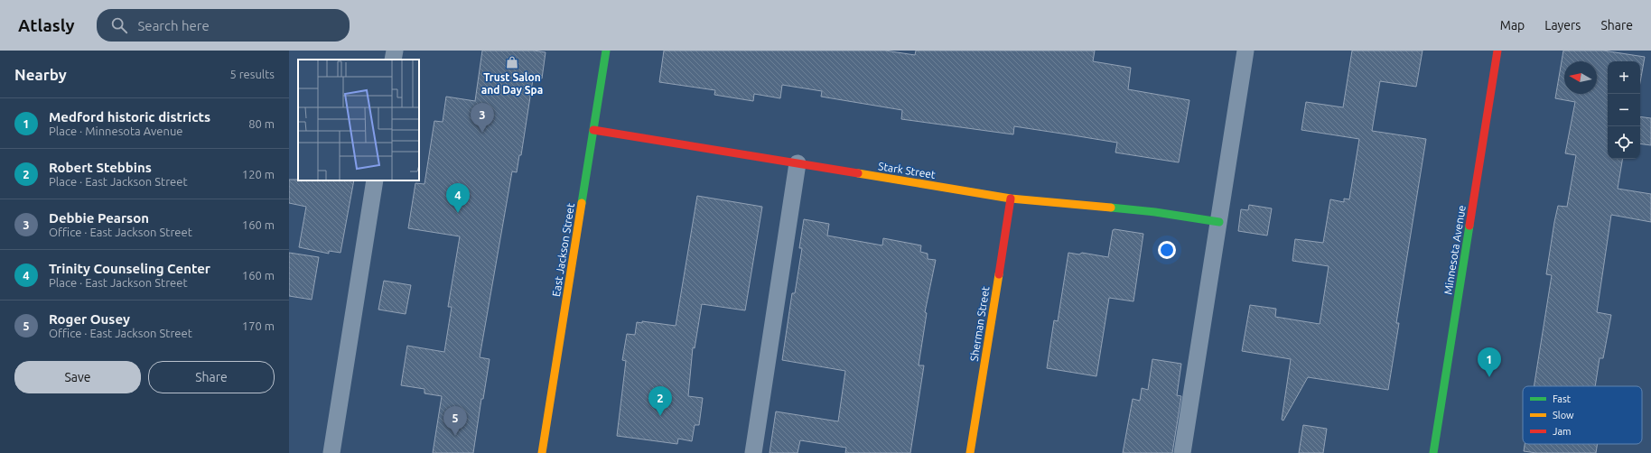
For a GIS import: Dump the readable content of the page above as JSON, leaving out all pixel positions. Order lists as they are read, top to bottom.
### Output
{
  "streets": {
    "street": [
      "Stark Street",
      "East Jackson Street",
      "Minnesota Avenue",
      "Sherman Street"
    ]
  },
  "crossings": [
    ["Stark Street", "East Jackson Street"],
    ["Stark Street", "Sherman Street"]
  ],
  "places": {
    "shop": ["Trust Salon and Day Spa"]
  },
  "legend": ["Fast", "Slow", "Jam"],
  "north": "left",
  "page": {
    "header": "Atlasly",
    "search": "Search here",
    "nav": ["Map", "Layers", "Share"],
    "heading": ["Nearby", "5 results"],
    "map_buttons": ["+", "−"],
    "list": [
      {
        "mark": "1",
        "name": "Medford historic districts",
        "note": "Place · Minnesota Avenue",
        "value": "80 m"
      },
      {
        "mark": "2",
        "name": "Robert Stebbins",
        "note": "Place · East Jackson Street",
        "value": "120 m"
      },
      {
        "mark": "3",
        "name": "Debbie Pearson",
        "note": "Office · East Jackson Street",
        "value": "160 m"
      },
      {
        "mark": "4",
        "name": "Trinity Counseling Center",
        "note": "Place · East Jackson Street",
        "value": "160 m"
      },
      {
        "mark": "5",
        "name": "Roger Ousey",
        "note": "Office · East Jackson Street",
        "value": "170 m"
      }
    ],
    "pins": [
      "3",
      "4",
      "1",
      "2",
      "5"
    ],
    "buttons": ["Save", "Share"]
  }
}
